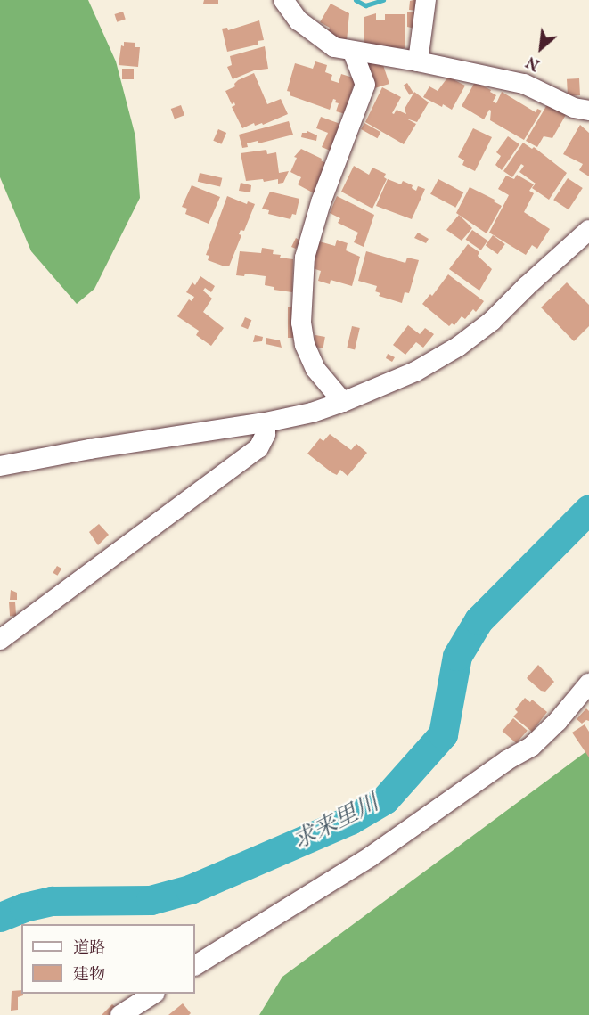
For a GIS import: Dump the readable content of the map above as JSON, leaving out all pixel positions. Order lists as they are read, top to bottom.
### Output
{
  "water": ["求来里川"],
  "legend": ["道路", "建物"],
  "north": "bottom left"
}
